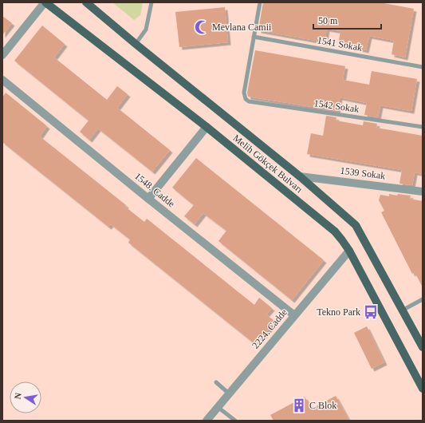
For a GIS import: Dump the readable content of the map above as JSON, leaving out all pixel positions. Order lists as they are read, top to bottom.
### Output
{
  "streets": {
    "main road": ["Melih Gökçek Bulvarı"],
    "street": ["1539 Sokak", "1548. Cadde", "2224. Cadde"],
    "lane": ["1541 Sokak", "1542 Sokak"]
  },
  "crossings": [
    ["1541 Sokak", "1542 Sokak"],
    ["Melih Gökçek Bulvarı", "1539 Sokak"],
    ["Melih Gökçek Bulvarı", "2224. Cadde"],
    ["1548. Cadde", "2224. Cadde"]
  ],
  "places": {
    "mosque": ["Mevlana Camii"],
    "bus stop": ["Tekno Park"],
    "building": ["C Blok"]
  },
  "scale_bar": "50 m",
  "north": "left"
}
